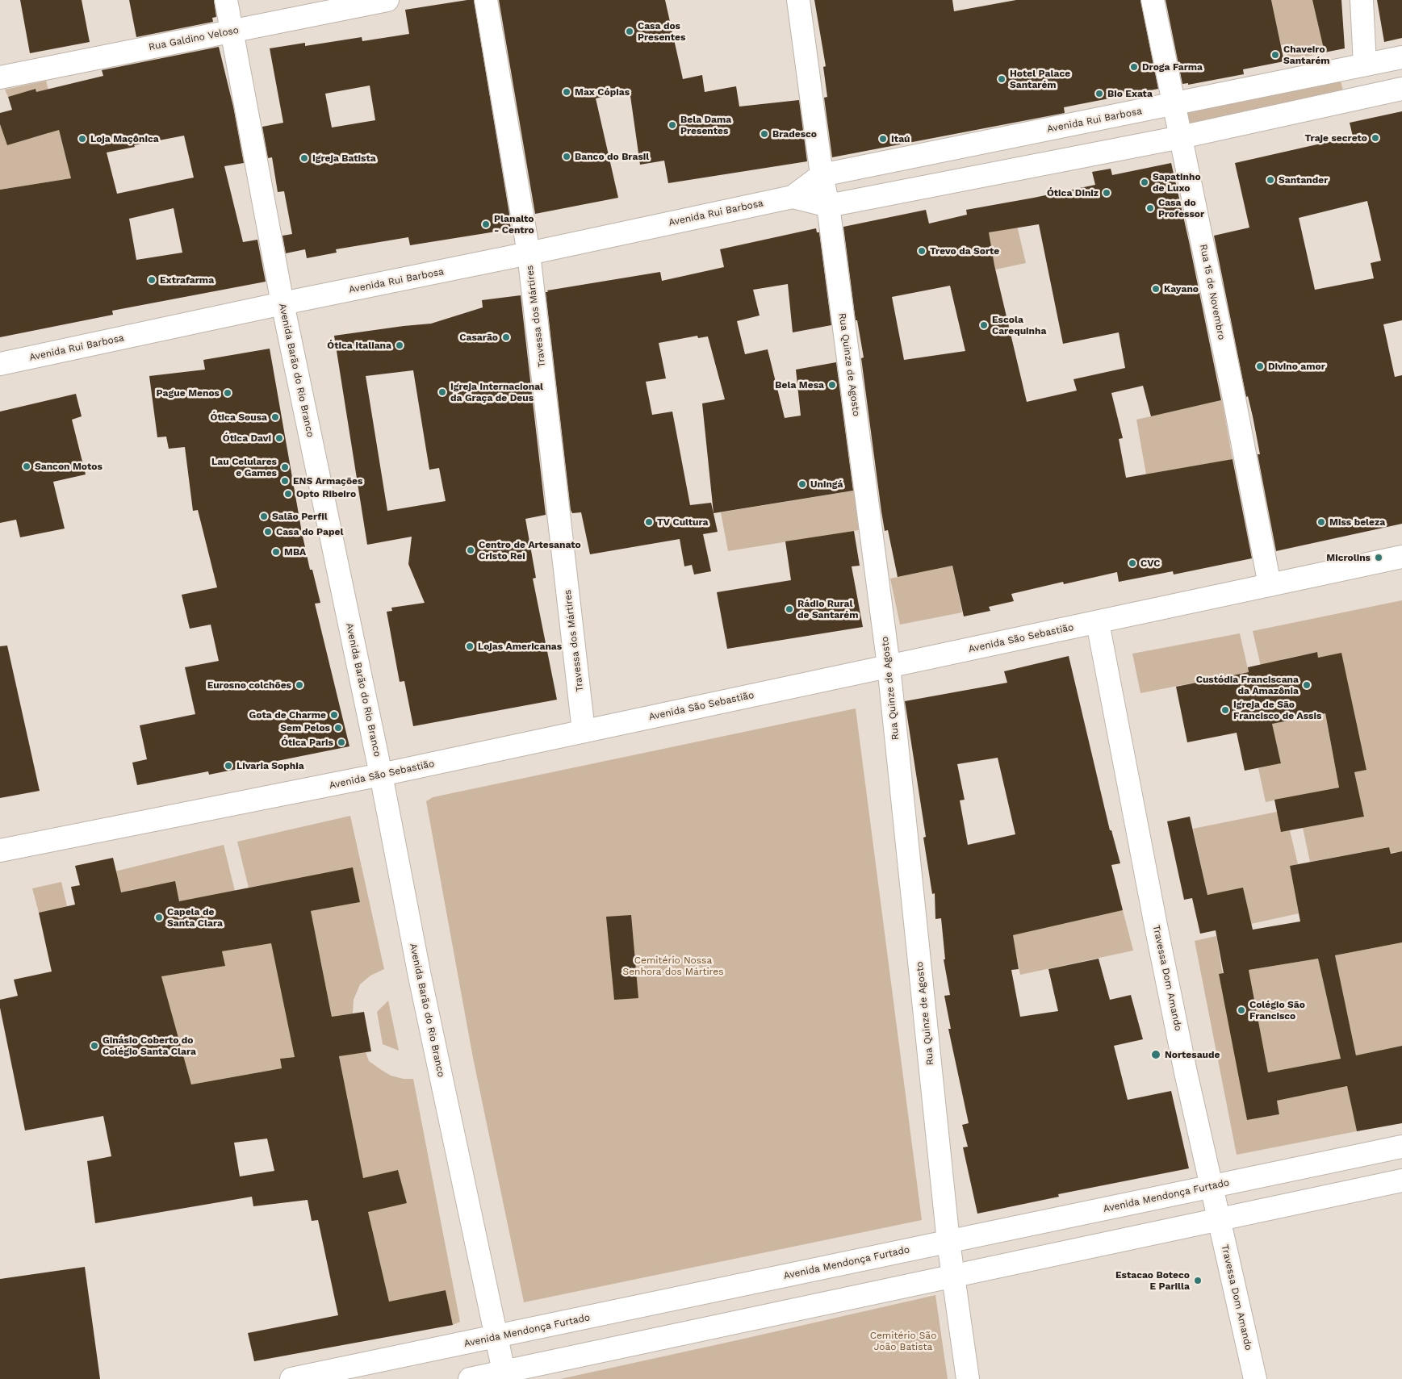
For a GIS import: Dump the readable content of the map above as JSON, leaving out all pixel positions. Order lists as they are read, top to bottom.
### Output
{
  "streets": {
    "main road": [
      "Rua Galdino Veloso",
      "Avenida Rui Barbosa",
      "Rua 15 de Novembro",
      "Travessa dos Mártires",
      "Rua Quinze de Agosto",
      "Avenida Barão do Rio Branco",
      "Avenida São Sebastião",
      "Travessa Dom Amando",
      "Avenida Mendonça Furtado"
    ]
  },
  "crossings": [
    ["Rua Galdino Veloso", "Avenida Barão do Rio Branco"],
    ["Avenida Rui Barbosa", "Rua 15 de Novembro"],
    ["Avenida Rui Barbosa", "Travessa dos Mártires"],
    ["Avenida Rui Barbosa", "Rua Quinze de Agosto"],
    ["Avenida Rui Barbosa", "Avenida Barão do Rio Branco"],
    ["Rua 15 de Novembro", "Avenida São Sebastião"],
    ["Travessa dos Mártires", "Avenida São Sebastião"],
    ["Rua Quinze de Agosto", "Avenida São Sebastião"],
    ["Rua Quinze de Agosto", "Avenida Mendonça Furtado"],
    ["Avenida Barão do Rio Branco", "Avenida São Sebastião"],
    ["Avenida Barão do Rio Branco", "Avenida Mendonça Furtado"],
    ["Avenida São Sebastião", "Travessa Dom Amando"],
    ["Travessa Dom Amando", "Avenida Mendonça Furtado"]
  ],
  "parks": ["Cemitério Nossa Senhora dos Mártires", "Cemitério São João Batista"],
  "places": [
    "Casa dos Presentes",
    "Chaveiro Santarém",
    "Droga Farma",
    "Hotel Palace Santarém",
    "Max Cópias",
    "Bio Exata",
    "Bela Dama Presentes",
    "Bradesco",
    "Traje secreto",
    "Loja Maçônica",
    "Itaú",
    "Banco do Brasil",
    "Igreja Batista",
    "Santander",
    "Sapatinho de Luxo",
    "Ótica Diniz",
    "Casa do Professor",
    "Planalto - Centro",
    "Trevo da Sorte",
    "Extrafarma",
    "Kayano",
    "Escola Carequinha",
    "Casarão",
    "Ótica Italiana",
    "Divino amor",
    "Bela Mesa",
    "Igreja Internacional da Graça de Deus",
    "Pague Menos",
    "Ótica Sousa",
    "Ótica Davi",
    "Sancon Motos",
    "Lau Celulares e Games",
    "ENS Armações",
    "Uningá",
    "Opto Ribeiro",
    "Salão Perfil",
    "TV Cultura",
    "Miss beleza",
    "Casa do Papel",
    "Centro de Artesanato Cristo Rei",
    "MBA",
    "Microlins",
    "CVC",
    "Rádio Rural de Santarém",
    "Lojas Americanas",
    "Eurosno colchões",
    "Custódia Franciscana da Amazônia",
    "Igreja de São Francisco de Assis",
    "Gota de Charme",
    "Sem Pelos",
    "Ótica Paris",
    "Livaria Sophia",
    "Capela de Santa Clara",
    "Colégio São Francisco",
    "Ginásio Coberto do Colégio Santa Clara",
    "Nortesaude",
    "Estacao Boteco E Parilla"
  ]
}
